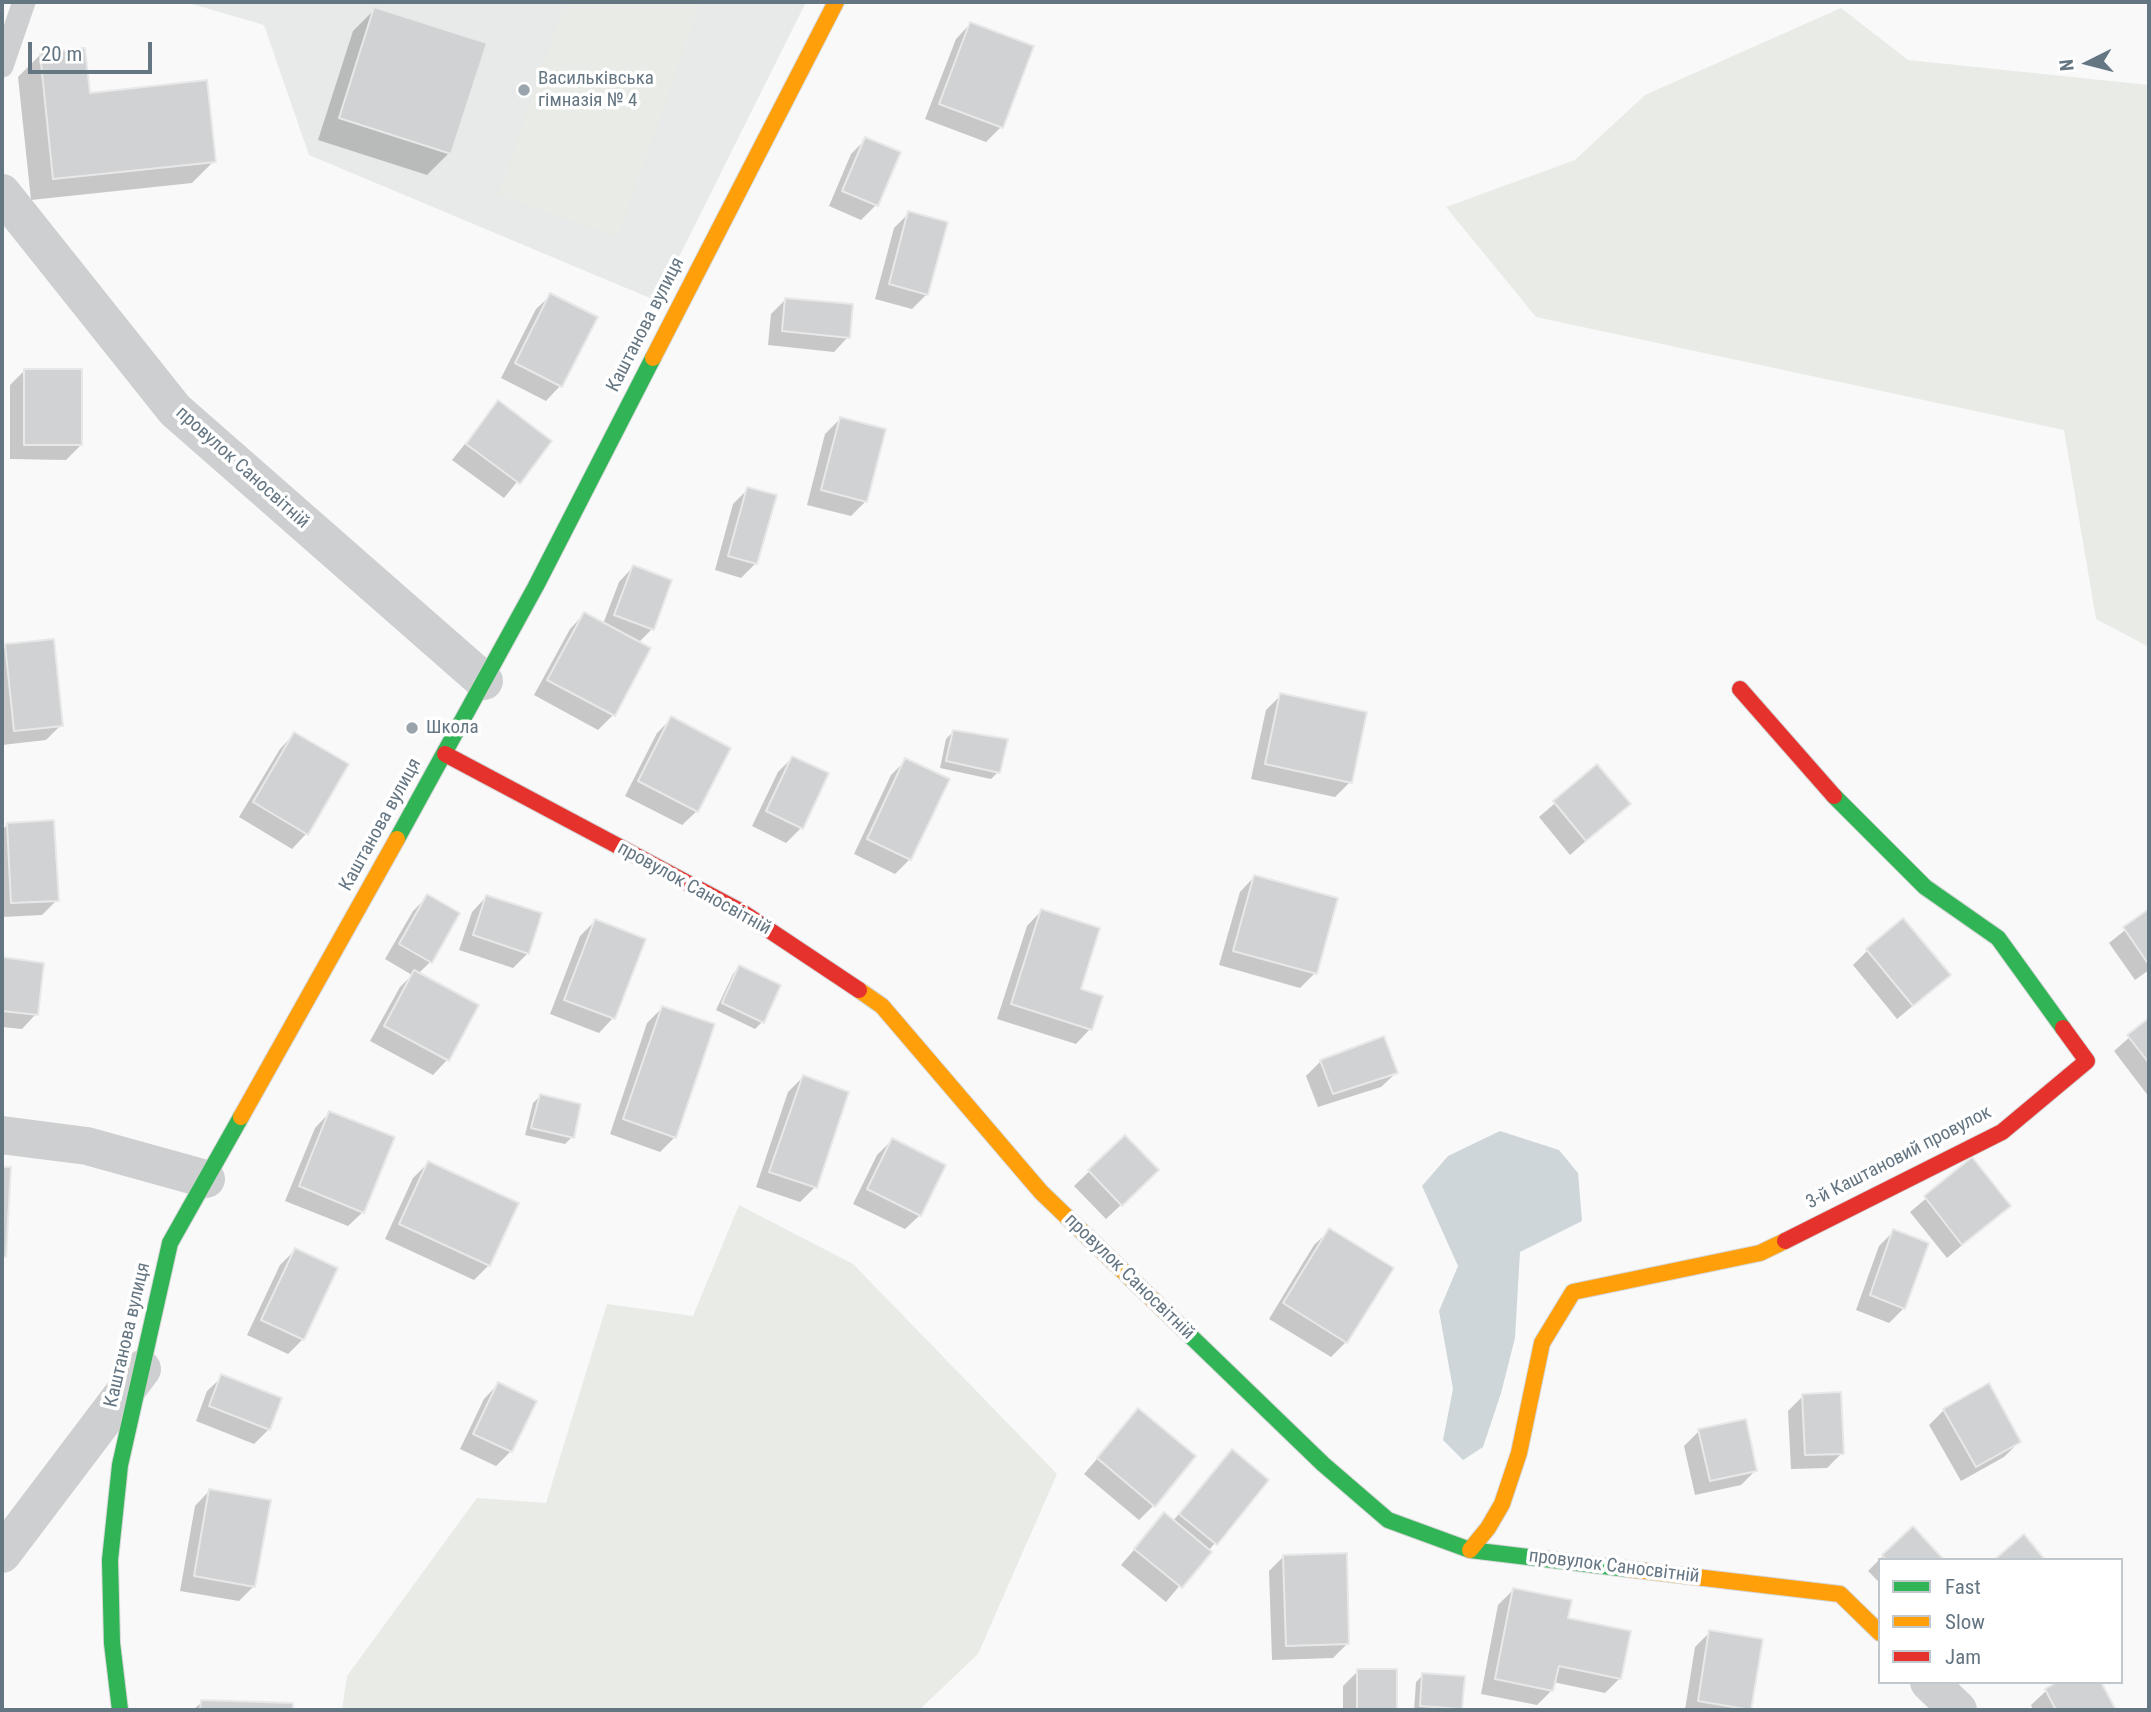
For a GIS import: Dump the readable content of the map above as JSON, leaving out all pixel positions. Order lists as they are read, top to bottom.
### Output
{
  "streets": {
    "street": ["Каштанова вулиця", "провулок Саносвітній", "3-й Каштановий провулок"]
  },
  "crossings": [
    ["Каштанова вулиця", "провулок Саносвітній"],
    ["провулок Саносвітній", "3-й Каштановий провулок"]
  ],
  "places": ["Васильківська гімназія № 4", "Школа"],
  "legend": ["Fast", "Slow", "Jam"],
  "scale_bar": "20 m",
  "north": "left"
}
